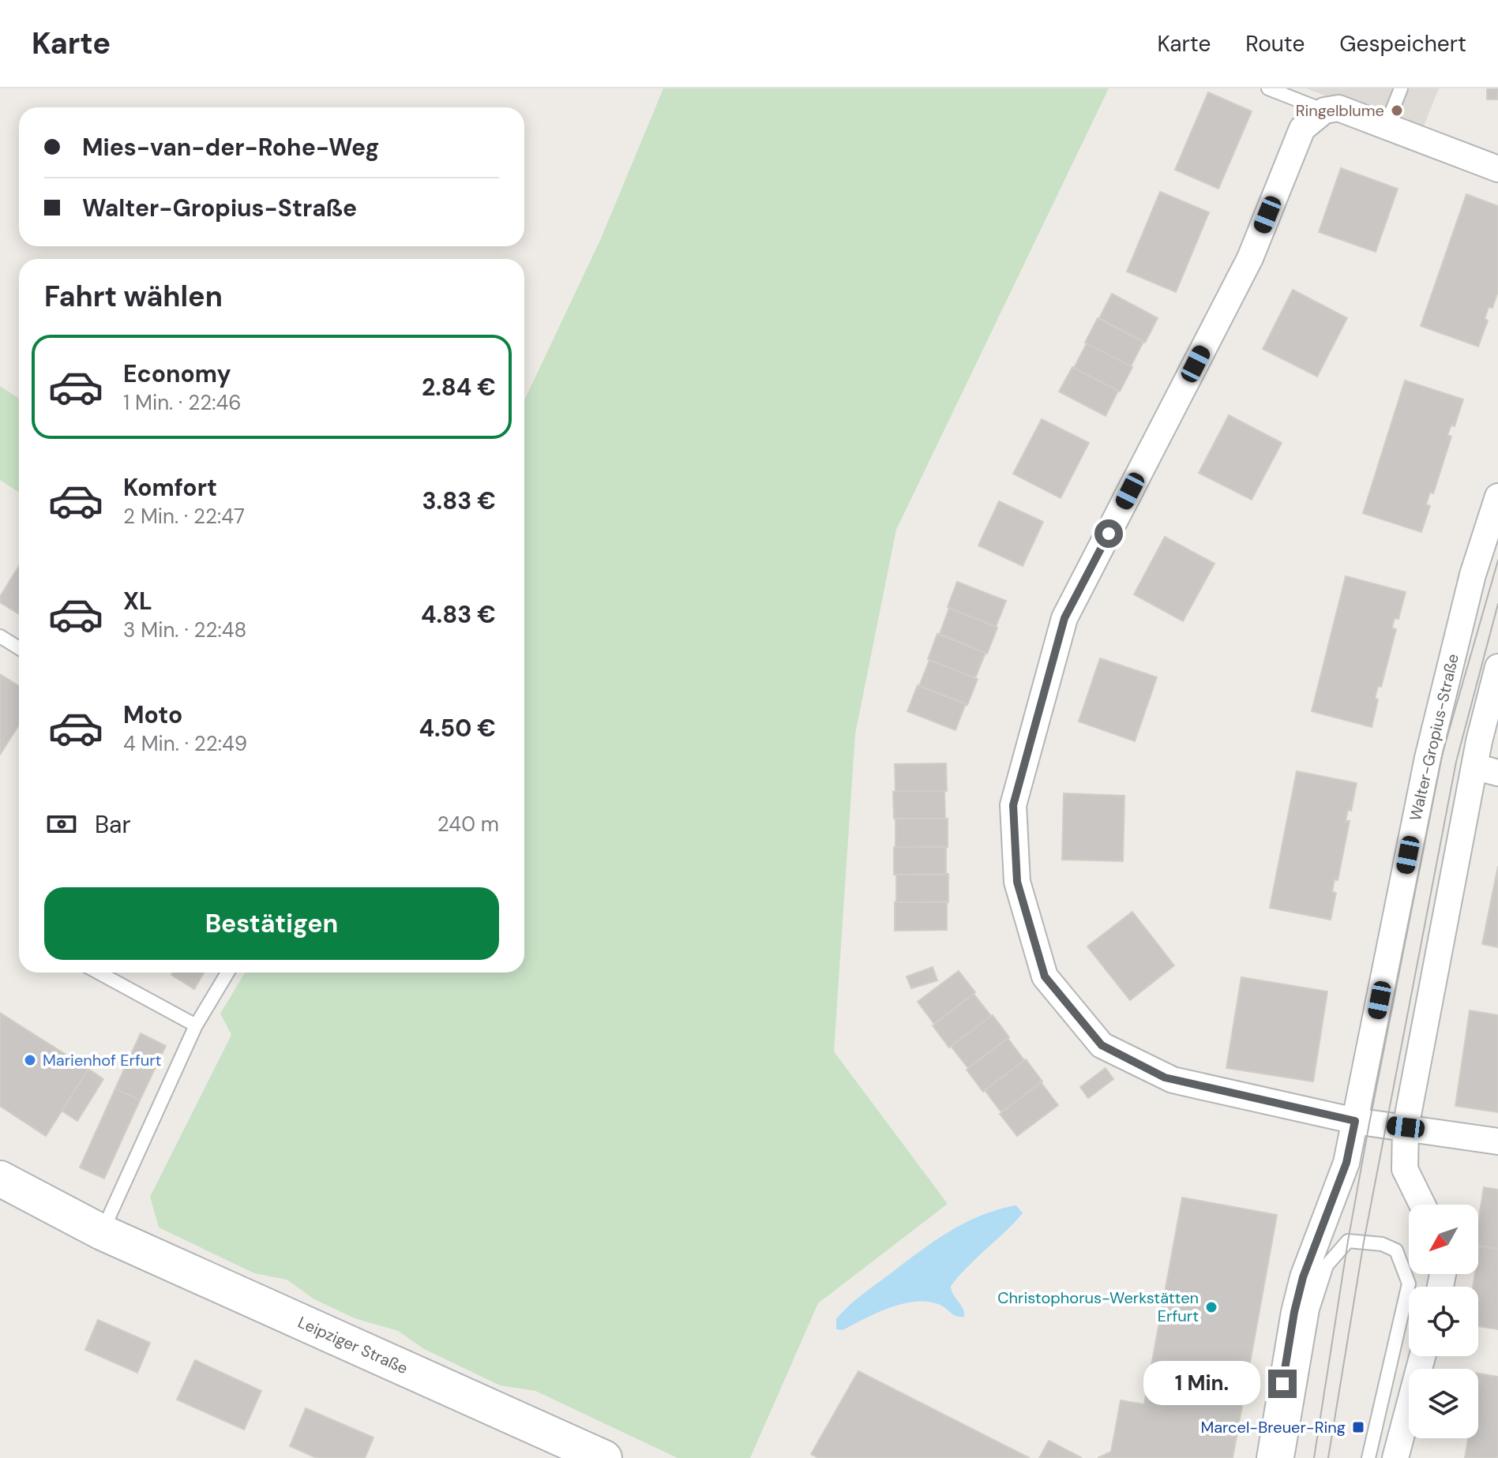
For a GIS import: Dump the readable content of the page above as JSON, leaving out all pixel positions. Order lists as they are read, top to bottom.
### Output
{
  "streets": {
    "main road": ["Leipziger Straße"],
    "street": ["Walter-Gropius-Straße"]
  },
  "places": {
    "other": ["Ringelblume", "Marienhof Erfurt", "Christophorus-Werkstätten Erfurt"],
    "transit": ["Marcel-Breuer-Ring"]
  },
  "north": "bottom left",
  "page": {
    "header": "Karte",
    "nav": ["Karte", "Route", "Gespeichert"],
    "banner": ["Mies-van-der-Rohe-Weg", "Walter-Gropius-Straße"],
    "heading": "Fahrt wählen",
    "list": [
      {
        "name": "Economy",
        "note": "1 Min. · 22:46",
        "value": "2.84 €"
      },
      {
        "name": "Komfort",
        "note": "2 Min. · 22:47",
        "value": "3.83 €"
      },
      {
        "name": "XL",
        "note": "3 Min. · 22:48",
        "value": "4.83 €"
      },
      {
        "name": "Moto",
        "note": "4 Min. · 22:49",
        "value": "4.50 €"
      }
    ],
    "pay": ["Bar", "240 m"],
    "buttons": "Bestätigen",
    "bubble": "1 Min."
  }
}
